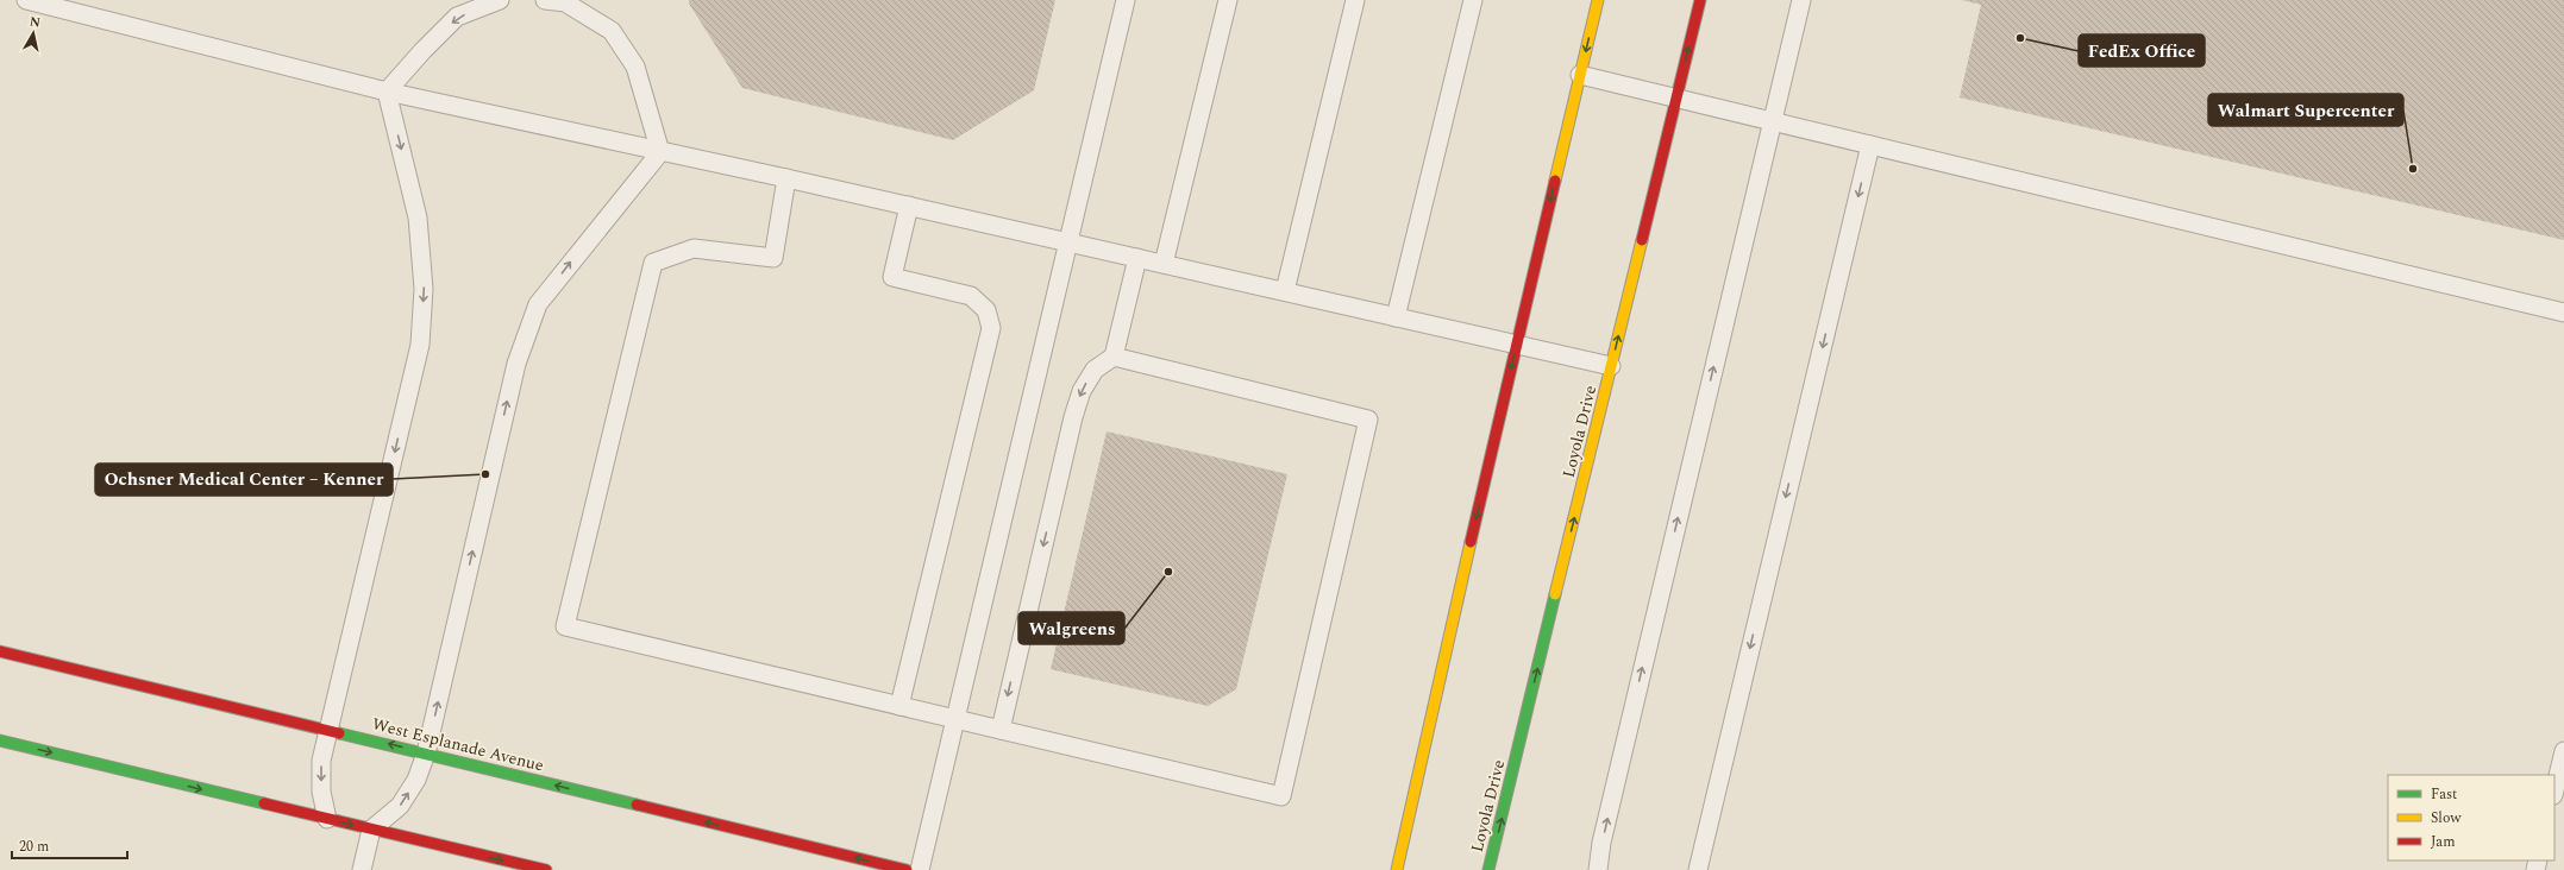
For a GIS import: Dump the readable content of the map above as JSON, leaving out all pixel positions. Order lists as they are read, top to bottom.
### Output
{
  "streets": {
    "main road": ["Loyola Drive", "West Esplanade Avenue"]
  },
  "places": [
    "FedEx Office",
    "Walmart Supercenter",
    "Ochsner Medical Center – Kenner",
    "Walgreens"
  ],
  "legend": ["Fast", "Slow", "Jam"],
  "scale_bar": "20 m",
  "north": "top"
}
